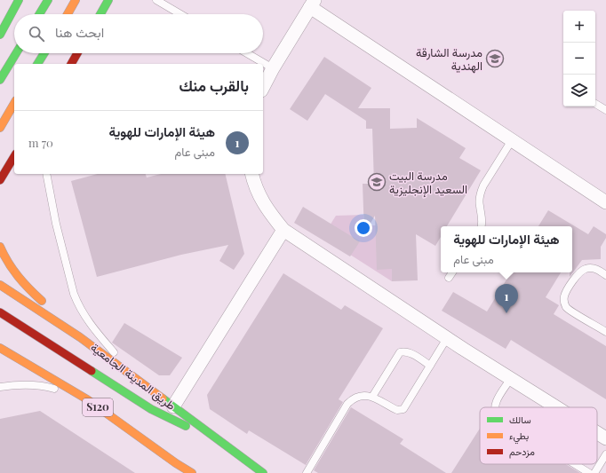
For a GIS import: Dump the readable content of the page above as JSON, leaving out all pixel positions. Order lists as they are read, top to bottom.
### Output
{
  "streets": {
    "main road": ["طريق المدينة الجامعية", "S120"]
  },
  "places": {
    "school or university": ["مدرسة الشارقة الهندية", "مدرسة البيت السعيد الإنجليزية"]
  },
  "legend": ["سالك", "بطيء", "مزدحم"],
  "page": {
    "map_buttons": ["+", "−"],
    "search": "ابحث هنا",
    "heading": "بالقرب منك",
    "list": [
      {
        "mark": "1",
        "name": "هيئة الإمارات للهوية",
        "note": "مبنى عام",
        "value": "70 m"
      }
    ],
    "popup": ["هيئة الإمارات للهوية", "مبنى عام"],
    "pins": "1"
  }
}
